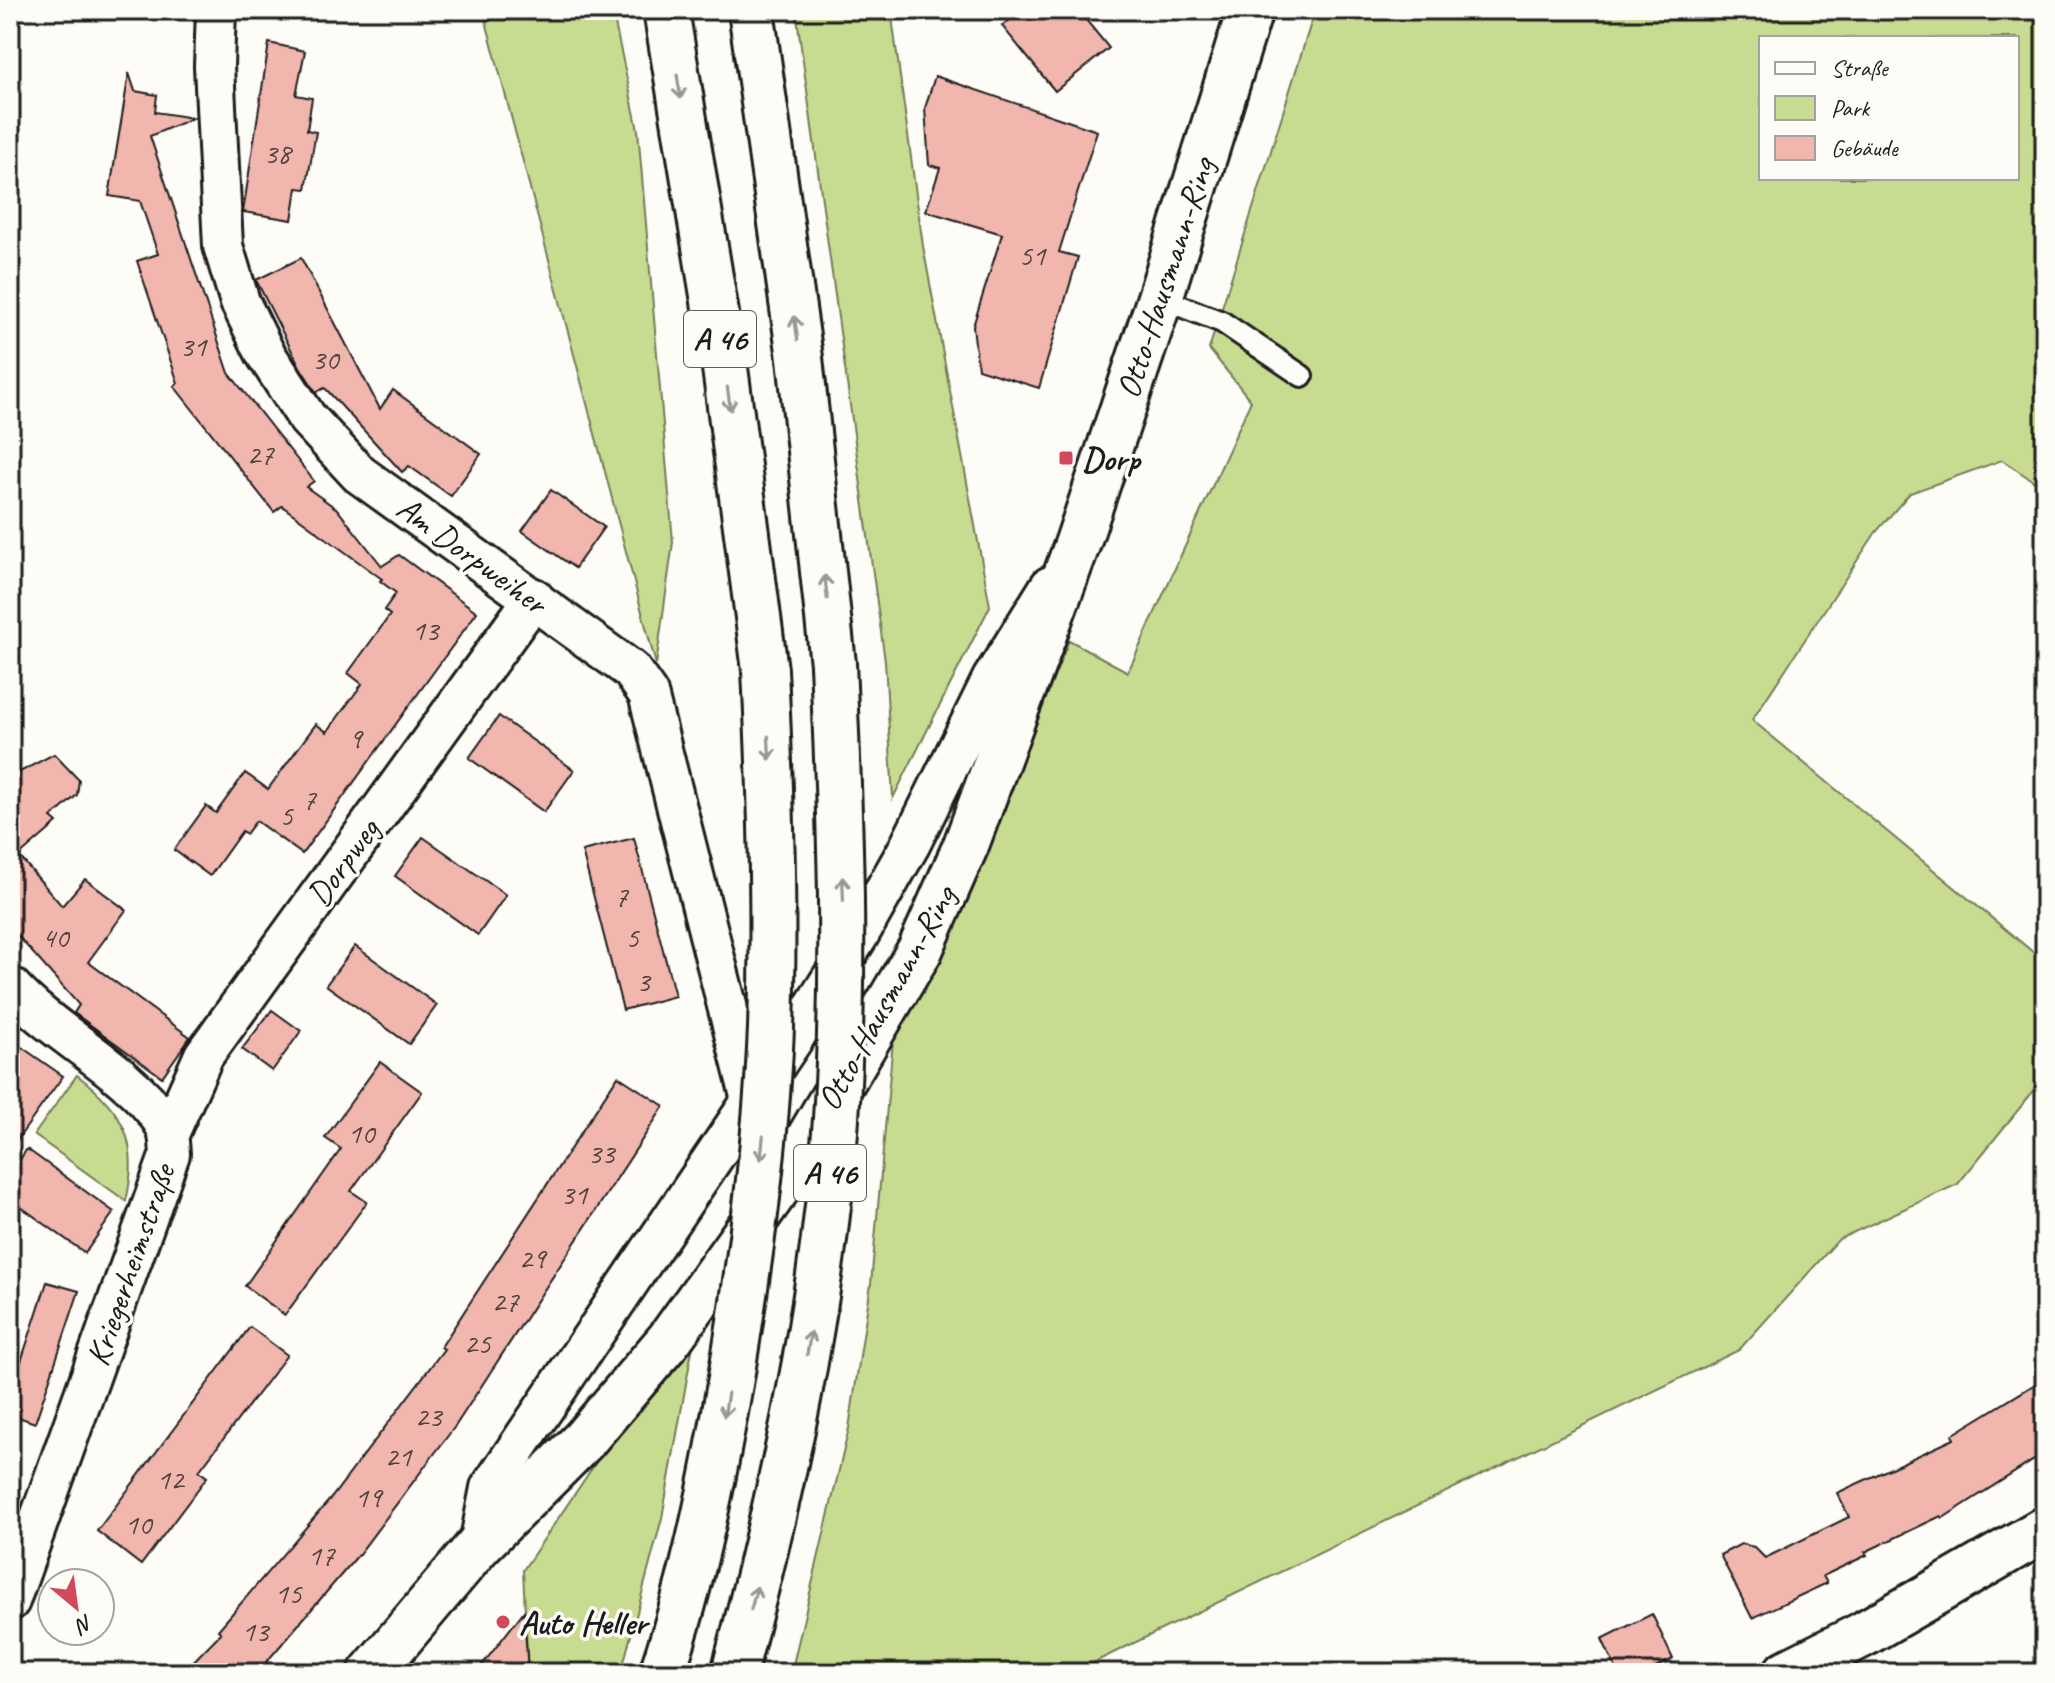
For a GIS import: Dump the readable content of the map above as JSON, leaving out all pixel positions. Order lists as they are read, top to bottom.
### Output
{
  "streets": {
    "main road": ["Otto-Hausmann-Ring", "A 46"],
    "street": ["Am Dorpweiher", "Dorpweg", "Kriegerheimstraße"]
  },
  "crossings": [
    ["Otto-Hausmann-Ring", "Am Dorpweiher"],
    ["Am Dorpweiher", "Dorpweg"],
    ["Dorpweg", "Kriegerheimstraße"]
  ],
  "places": {
    "transit": ["Dorp"],
    "other": ["Auto Heller"]
  },
  "house_numbers": [
    "38",
    "51",
    "31",
    "30",
    "27",
    "13",
    "9",
    "7",
    "5",
    "7",
    "40",
    "5",
    "3",
    "10",
    "33",
    "31",
    "29",
    "27",
    "25",
    "23",
    "21",
    "12",
    "19",
    "10",
    "17",
    "15",
    "13"
  ],
  "legend": ["Straße", "Park", "Gebäude"],
  "north": "bottom right"
}
